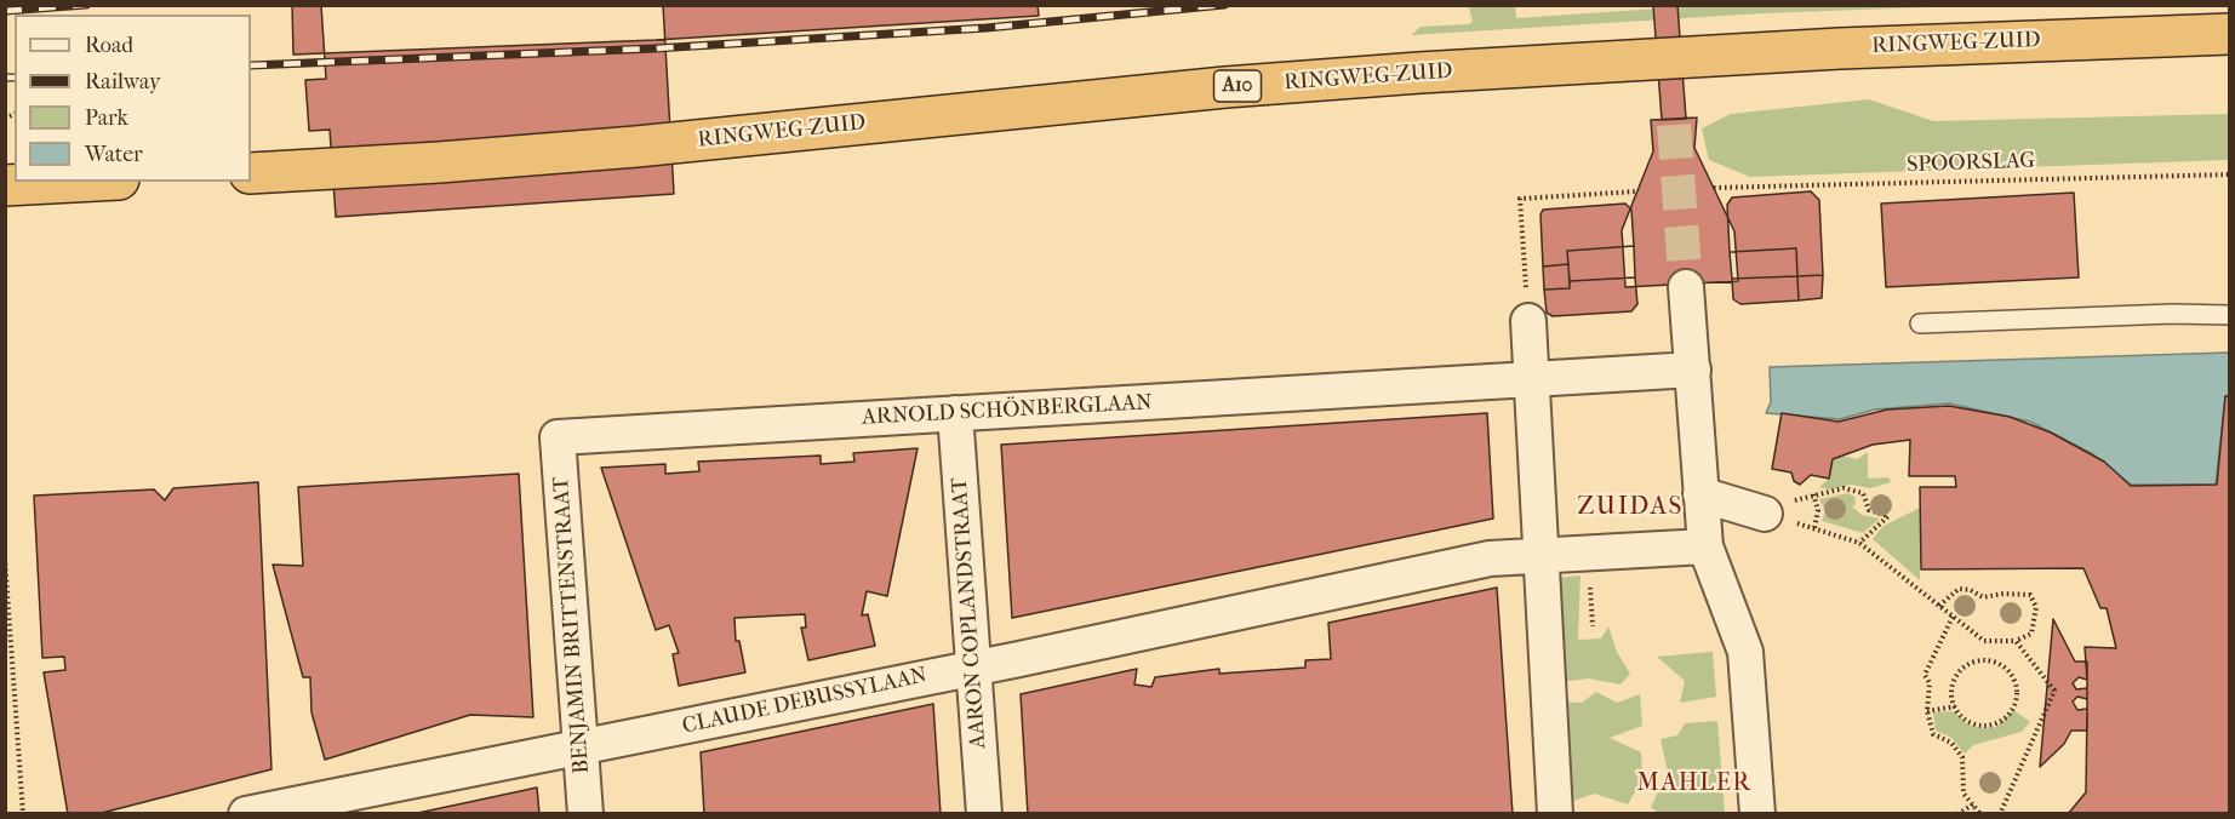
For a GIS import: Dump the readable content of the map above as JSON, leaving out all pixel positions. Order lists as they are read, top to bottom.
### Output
{
  "streets": {
    "highway": ["RINGWEG-ZUID", "A10"],
    "street": [
      "ARNOLD SCHÖNBERGLAAN",
      "AARON COPLANDSTRAAT",
      "BENJAMIN BRITTENSTRAAT",
      "CLAUDE DEBUSSYLAAN"
    ],
    "path": ["SPOORSLAG"]
  },
  "crossings": [
    ["ARNOLD SCHÖNBERGLAAN", "AARON COPLANDSTRAAT"],
    ["ARNOLD SCHÖNBERGLAAN", "BENJAMIN BRITTENSTRAAT"],
    ["AARON COPLANDSTRAAT", "CLAUDE DEBUSSYLAAN"],
    ["BENJAMIN BRITTENSTRAAT", "CLAUDE DEBUSSYLAAN"]
  ],
  "districts": ["ZUIDAS", "MAHLER"],
  "legend": [
    "Road",
    "Railway",
    "Park",
    "Water"
  ]
}
